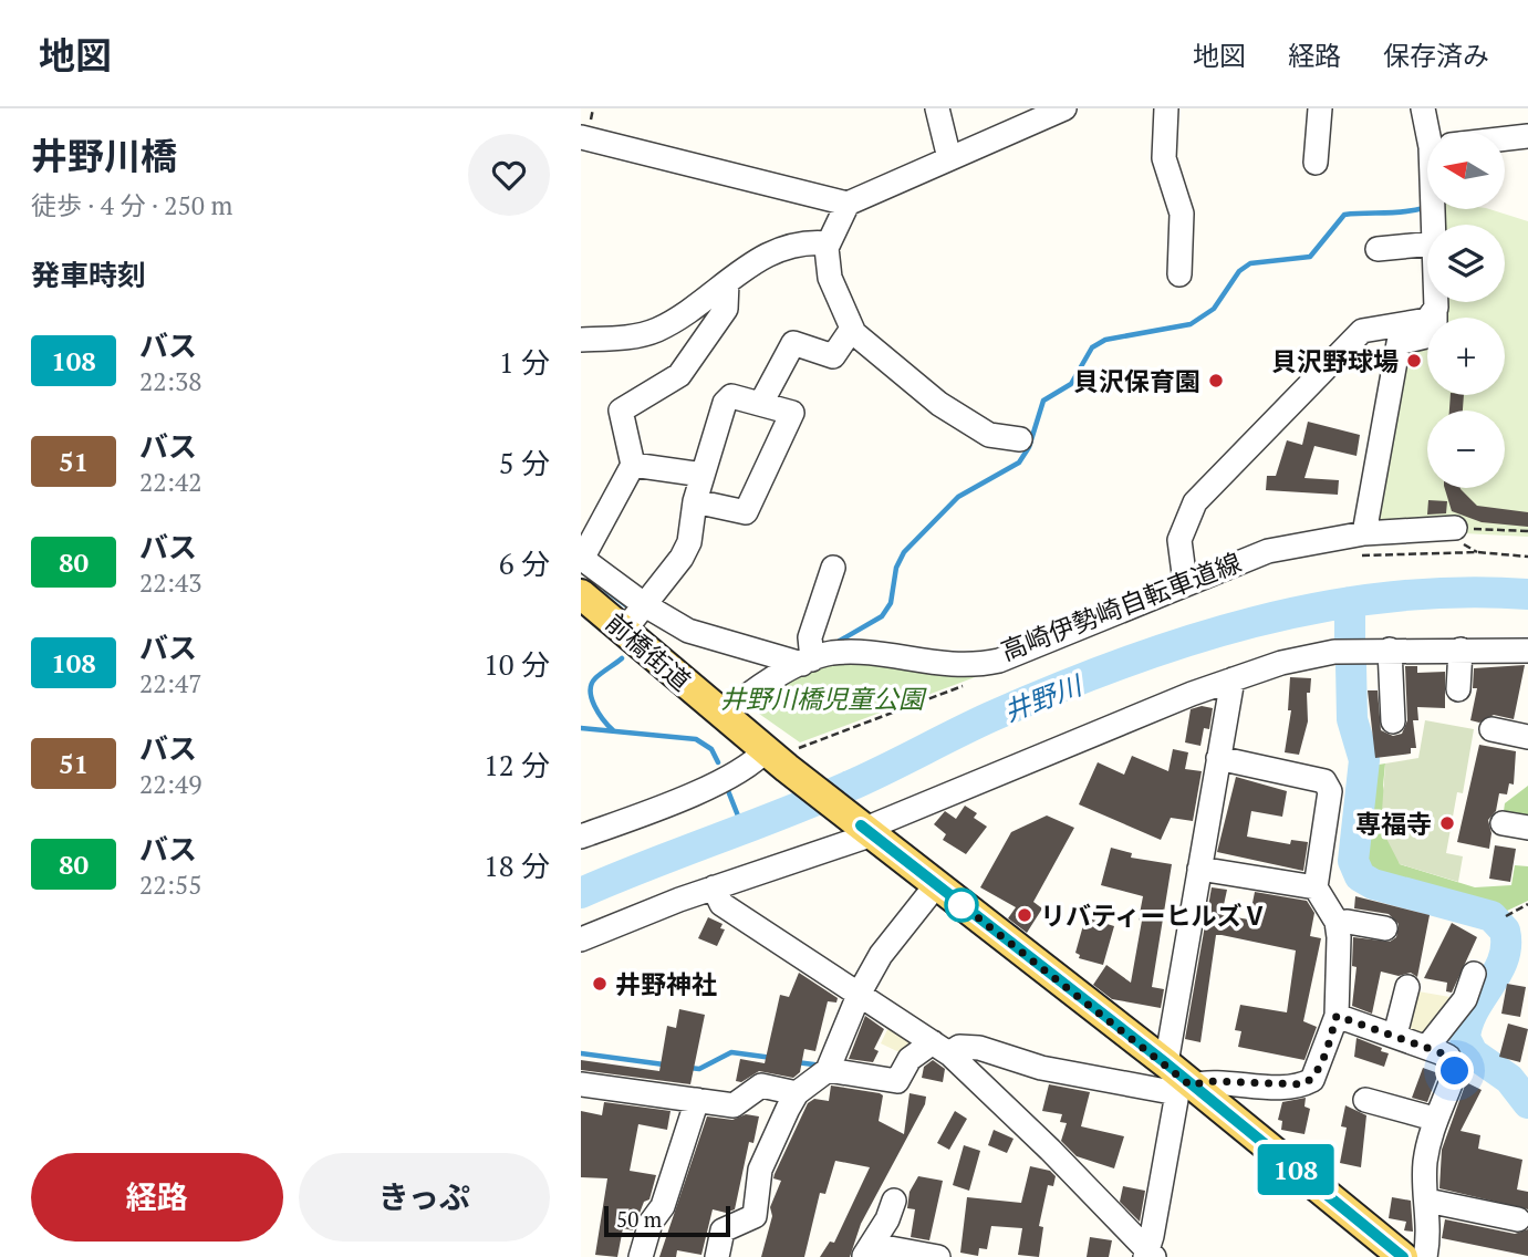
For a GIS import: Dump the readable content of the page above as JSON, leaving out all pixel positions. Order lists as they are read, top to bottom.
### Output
{
  "streets": {
    "main road": ["前橋街道"],
    "path": ["高崎伊勢崎自転車道線"]
  },
  "crossings": [
    ["高崎伊勢崎自転車道線", "前橋街道"]
  ],
  "water": ["井野川"],
  "parks": ["井野川橋児童公園"],
  "places": [
    "貝沢野球場",
    "貝沢保育園",
    "専福寺",
    "リバティーヒルズⅤ",
    "井野神社"
  ],
  "lines": ["bus line 108"],
  "scale_bar": "50 m",
  "north": "left",
  "page": {
    "header": "地図",
    "nav": ["地図", "経路", "保存済み"],
    "heading": [
      ["井野川橋", "徒歩 · 4 分 · 250 m"],
      "発車時刻"
    ],
    "on_map": "108",
    "map_buttons": ["+", "−"],
    "list": [
      {
        "mark": "108",
        "name": "バス",
        "note": "22:38",
        "value": "1 分"
      },
      {
        "mark": "51",
        "name": "バス",
        "note": "22:42",
        "value": "5 分"
      },
      {
        "mark": "80",
        "name": "バス",
        "note": "22:43",
        "value": "6 分"
      },
      {
        "mark": "108",
        "name": "バス",
        "note": "22:47",
        "value": "10 分"
      },
      {
        "mark": "51",
        "name": "バス",
        "note": "22:49",
        "value": "12 分"
      },
      {
        "mark": "80",
        "name": "バス",
        "note": "22:55",
        "value": "18 分"
      }
    ],
    "buttons": ["経路", "きっぷ"],
    "scale": "50 m"
  }
}
